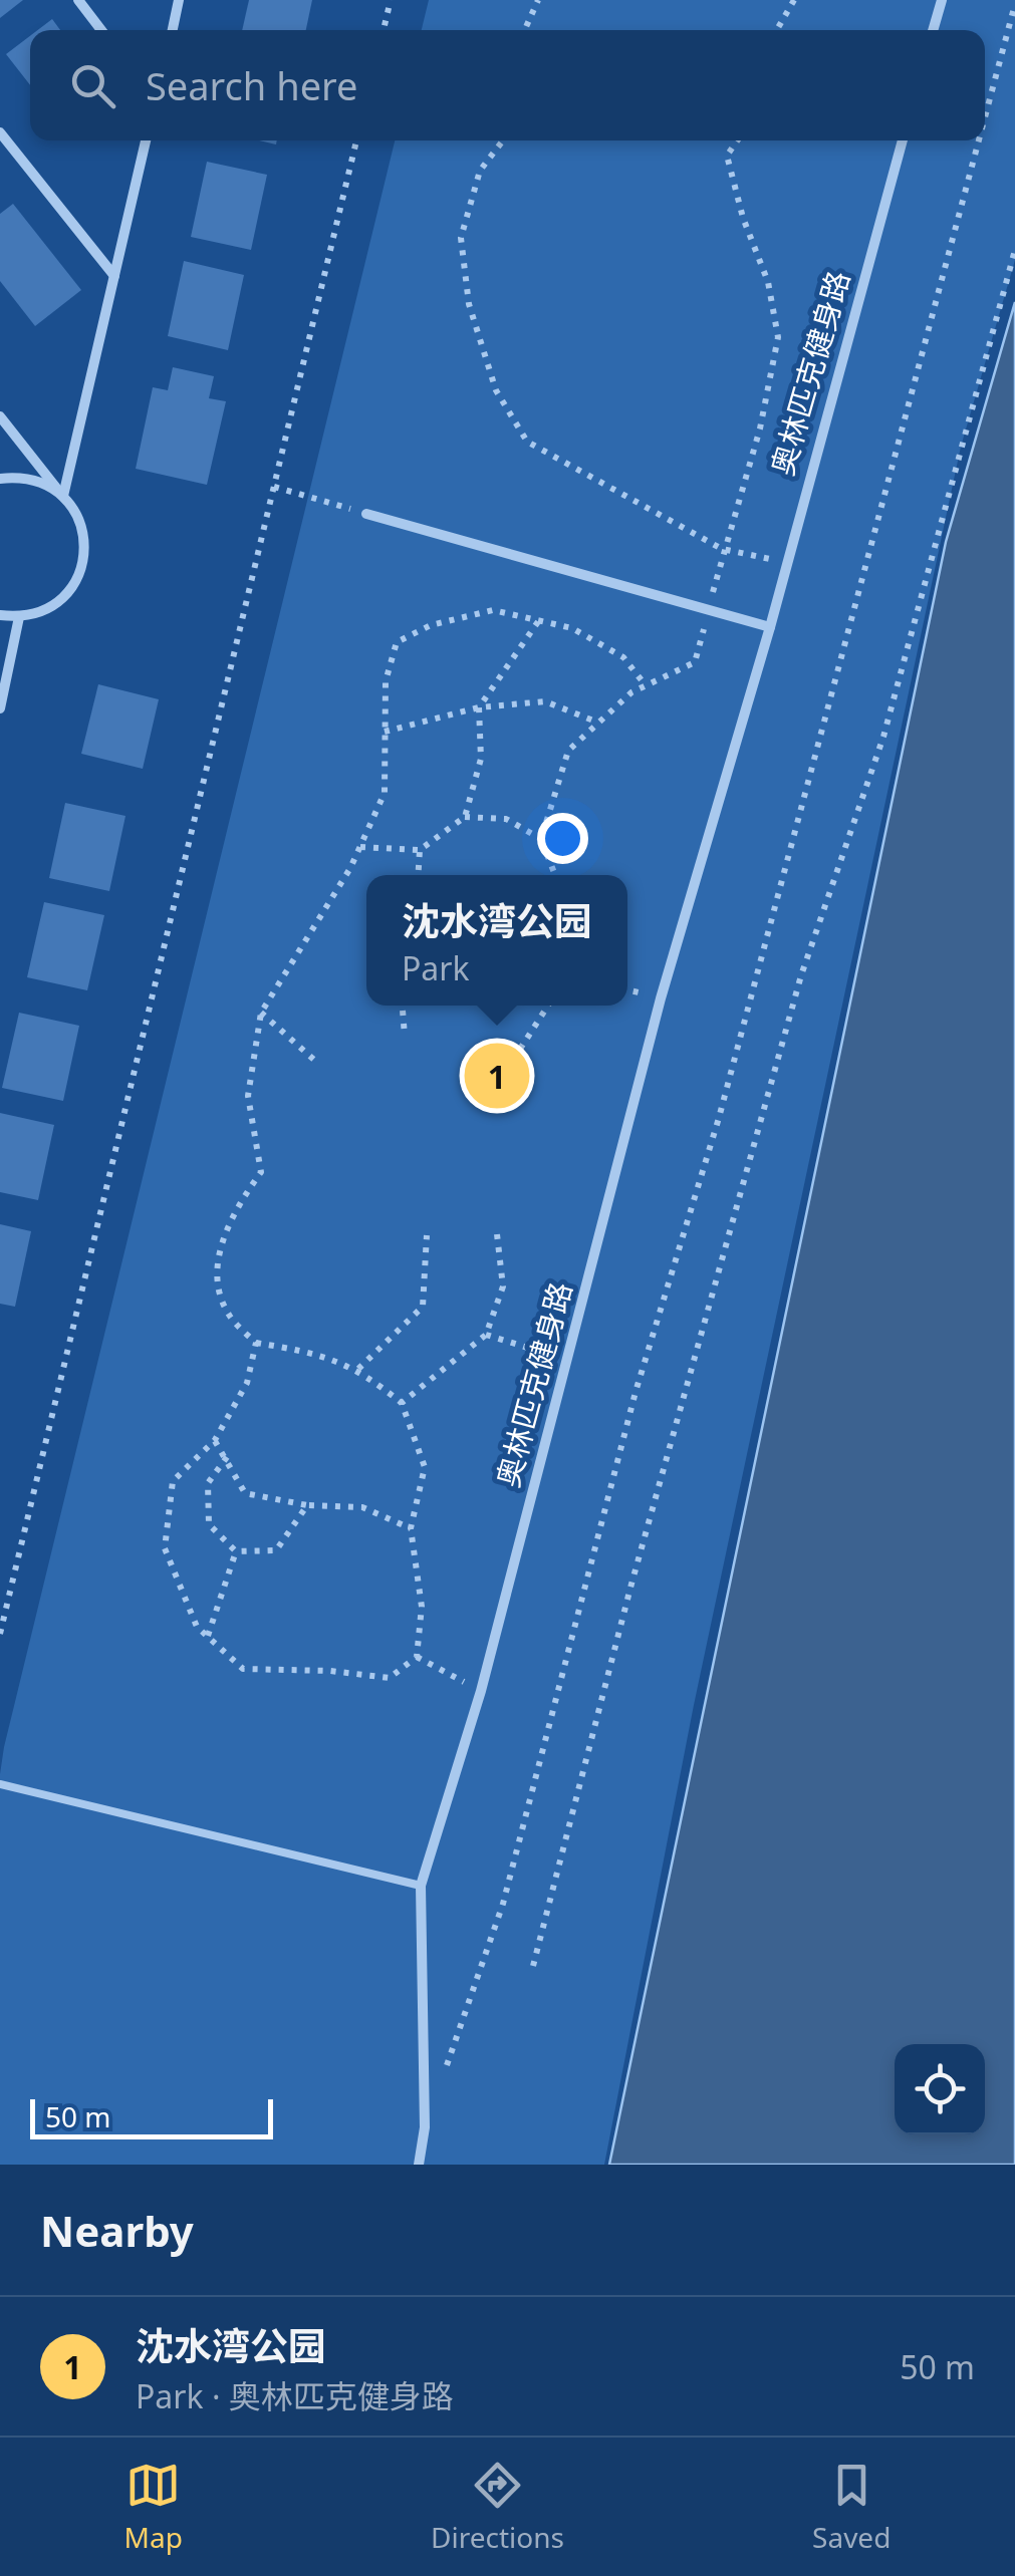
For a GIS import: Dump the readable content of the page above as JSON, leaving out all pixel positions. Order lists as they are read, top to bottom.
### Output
{
  "streets": {
    "street": ["奥林匹克健身路"]
  },
  "scale_bar": "50 m",
  "page": {
    "search": "Search here",
    "popup": ["沈水湾公园", "Park"],
    "pins": "1",
    "scale": "50 m",
    "heading": "Nearby",
    "list": [
      {
        "mark": "1",
        "name": "沈水湾公园",
        "note": "Park · 奥林匹克健身路",
        "value": "50 m"
      }
    ],
    "nav": ["Map", "Directions", "Saved"]
  }
}
